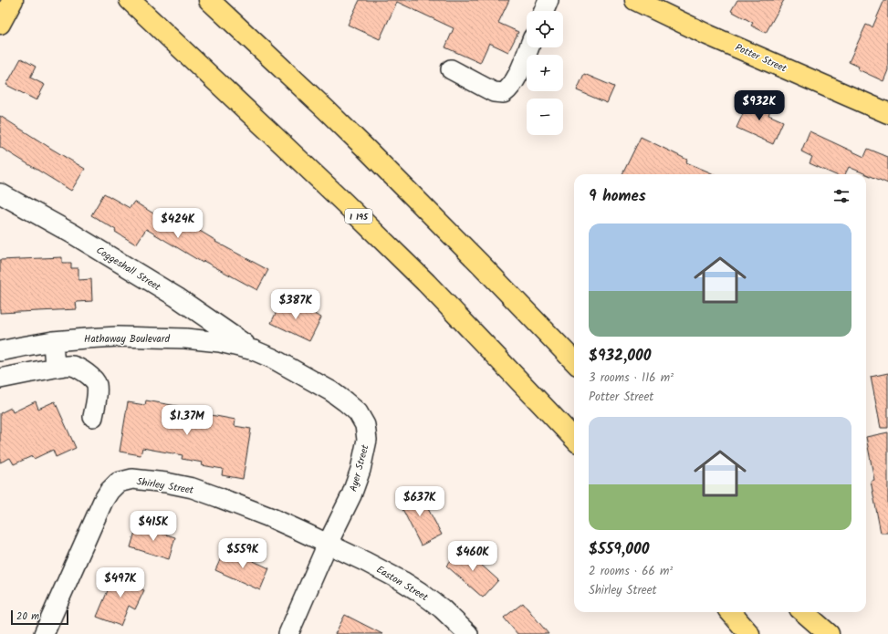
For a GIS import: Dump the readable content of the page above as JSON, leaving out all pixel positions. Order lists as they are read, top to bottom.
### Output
{
  "streets": {
    "main road": ["Potter Street", "I 195"],
    "street": [
      "Coggeshall Street",
      "Hathaway Boulevard",
      "Ayer Street",
      "Shirley Street",
      "Easton Street"
    ]
  },
  "crossings": [
    ["Coggeshall Street", "Hathaway Boulevard"],
    ["Coggeshall Street", "Ayer Street"],
    ["Hathaway Boulevard", "Ayer Street"],
    ["Ayer Street", "Shirley Street"],
    ["Ayer Street", "Easton Street"],
    ["Shirley Street", "Easton Street"]
  ],
  "scale_bar": "20 m",
  "page": {
    "map_buttons": ["+", "−"],
    "price": [
      "$932K",
      "$424K",
      "$387K",
      "$1.37M",
      "$637K",
      "$415K",
      "$559K",
      "$460K",
      "$497K"
    ],
    "heading": "9 homes",
    "list": [
      {
        "name": "$932,000",
        "note": "3 rooms · 116 m² · Potter Street"
      },
      {
        "name": "$559,000",
        "note": "2 rooms · 66 m² · Shirley Street"
      }
    ],
    "scale": "20 m"
  }
}
